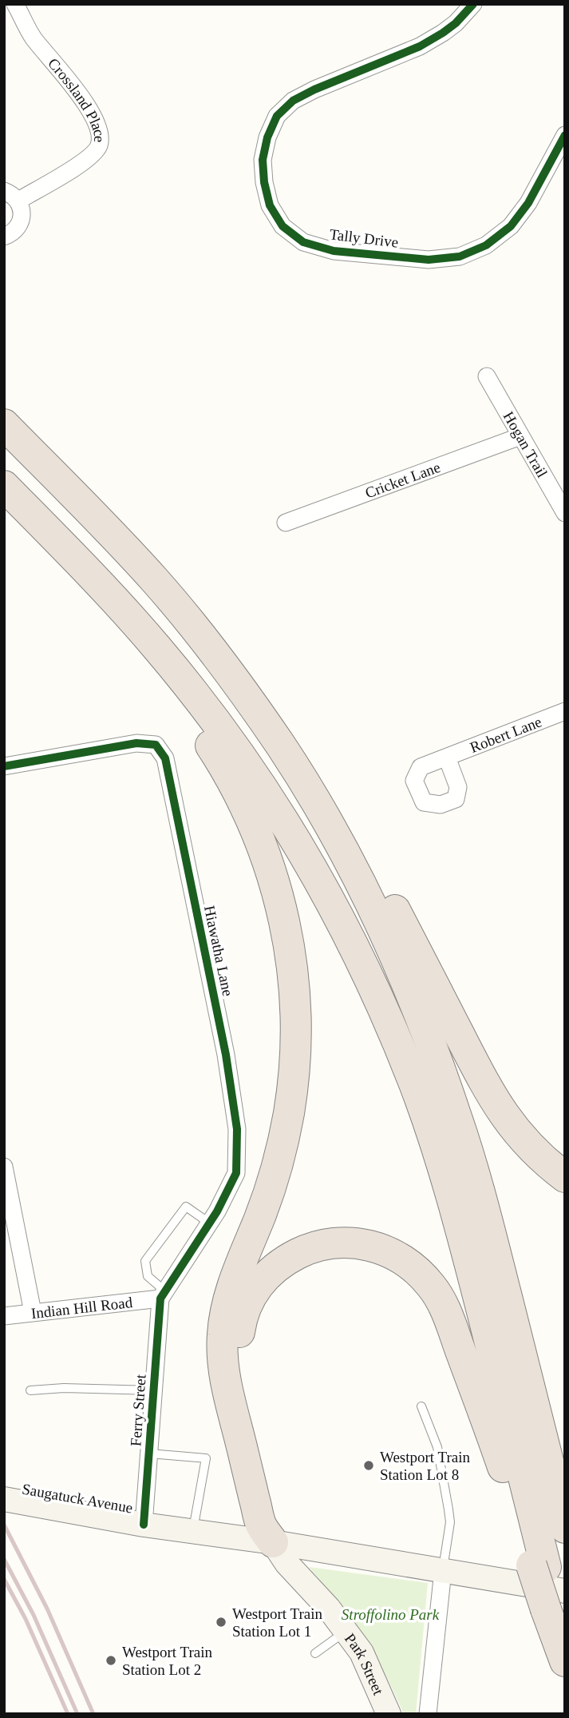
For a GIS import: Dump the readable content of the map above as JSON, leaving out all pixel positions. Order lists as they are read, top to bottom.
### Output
{
  "streets": {
    "main road": ["Saugatuck Avenue", "Park Street"],
    "street": [
      "Crossland Place",
      "Tally Drive",
      "Hogan Trail",
      "Cricket Lane",
      "Robert Lane",
      "Hiawatha Lane",
      "Indian Hill Road",
      "Ferry Street"
    ]
  },
  "crossings": [
    ["Hogan Trail", "Cricket Lane"],
    ["Hiawatha Lane", "Indian Hill Road"],
    ["Hiawatha Lane", "Ferry Street"],
    ["Indian Hill Road", "Ferry Street"],
    ["Ferry Street", "Saugatuck Avenue"],
    ["Saugatuck Avenue", "Park Street"]
  ],
  "parks": ["Stroffolino Park"],
  "places": ["Westport Train Station Lot 8", "Westport Train Station Lot 1", "Westport Train Station Lot 2"]
}
